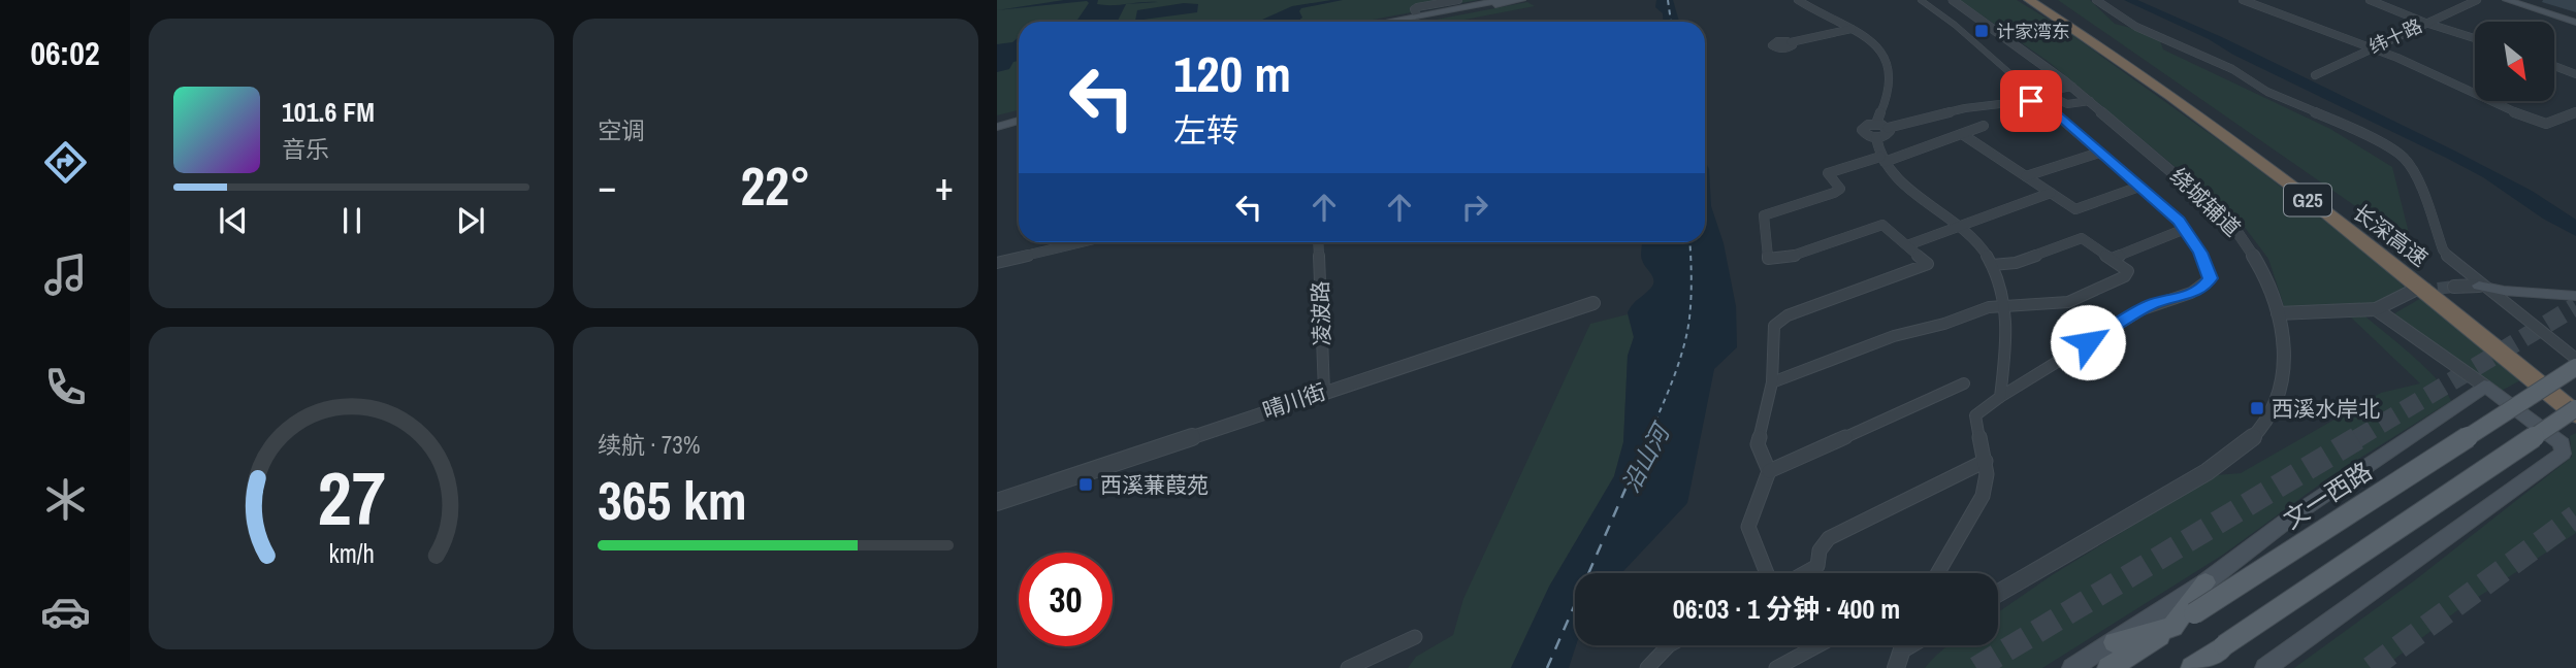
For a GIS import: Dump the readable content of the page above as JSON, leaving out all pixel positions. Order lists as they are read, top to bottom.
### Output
{
  "streets": {
    "highway": ["G25", "长深高速"],
    "main road": ["文一西路"],
    "street": [
      "纬十路",
      "绕城辅道",
      "凌波路",
      "晴川街"
    ]
  },
  "crossings": [
    ["凌波路", "晴川街"]
  ],
  "water": ["沿山河"],
  "places": {
    "transit": ["计家湾东", "西溪水岸北", "西溪蒹葭苑"]
  },
  "north": "bottom right",
  "page": {
    "tabs": "06:02",
    "tile": [
      "空调",
      ["续航 · 73%", "365 km"]
    ],
    "turn": ["120 m", "左转"],
    "song": ["101.6 FM", "音乐"],
    "heat": ["−", "22°", "+"],
    "limit": "30",
    "trip": "06:03 · 1 分钟 · 400 m",
    "gauge": ["27", "km/h"]
  }
}
